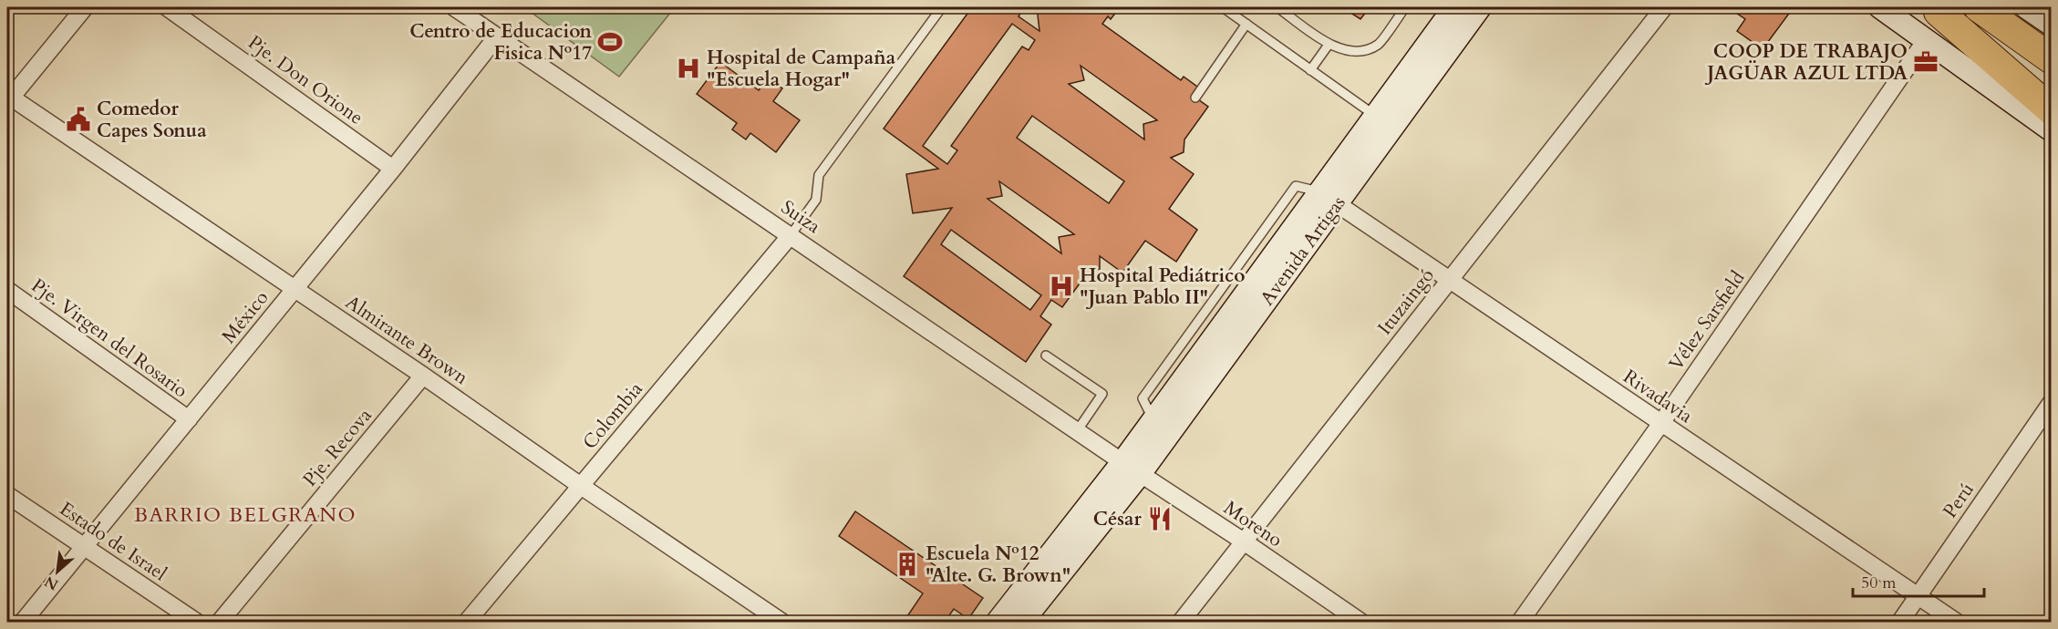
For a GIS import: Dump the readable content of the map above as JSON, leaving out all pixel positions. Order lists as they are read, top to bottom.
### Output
{
  "streets": {
    "main road": ["Avenida Artigas"],
    "street": [
      "Pje. Don Orione",
      "Suiza",
      "Ituzaingó",
      "México",
      "Vélez Sarsfield",
      "Pje. Virgen del Rosario",
      "Almirante Brown",
      "Rivadavia",
      "Colombia",
      "Pje. Recova",
      "Perú",
      "Moreno",
      "Estado de Israel"
    ]
  },
  "crossings": [
    ["Pje. Don Orione", "México"],
    ["Suiza", "Avenida Artigas"],
    ["Suiza", "México"],
    ["Suiza", "Colombia"],
    ["Suiza", "Moreno"],
    ["Avenida Artigas", "Rivadavia"],
    ["Avenida Artigas", "Moreno"],
    ["Ituzaingó", "Rivadavia"],
    ["Ituzaingó", "Moreno"],
    ["México", "Pje. Virgen del Rosario"],
    ["México", "Almirante Brown"],
    ["México", "Estado de Israel"],
    ["Vélez Sarsfield", "Rivadavia"],
    ["Almirante Brown", "Colombia"],
    ["Almirante Brown", "Pje. Recova"],
    ["Rivadavia", "Perú"]
  ],
  "districts": ["BARRIO BELGRANO"],
  "places": {
    "sports": ["Centro de Educacion Fisica Nº17"],
    "office": ["COOP DE TRABAJO JAGÜAR AZUL LTDA"],
    "hospital": ["Hospital de Campaña \"Escuela Hogar\"", "Hospital Pediátrico \"Juan Pablo II\""],
    "public building": ["Comedor Capes Sonua"],
    "restaurant": ["César"],
    "building": ["Escuela Nº12 \"Alte. G. Brown\""]
  },
  "scale_bar": "50 m",
  "north": "bottom left"
}
